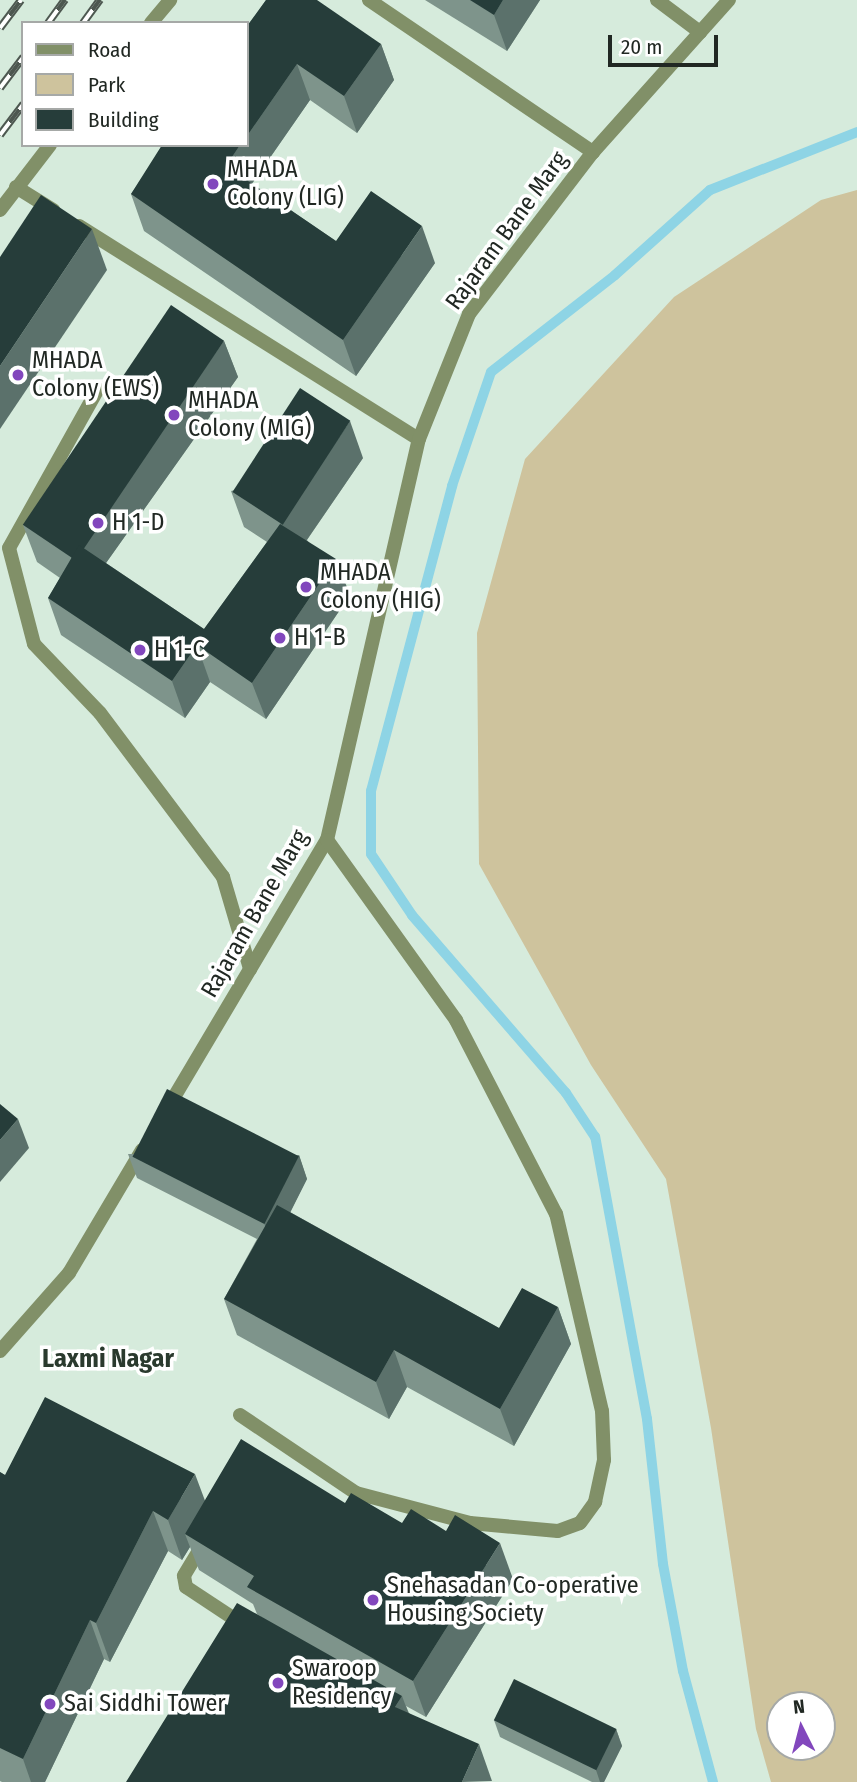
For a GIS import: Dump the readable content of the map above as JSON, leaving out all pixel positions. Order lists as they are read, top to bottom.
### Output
{
  "streets": {
    "street": ["Rajaram Bane Marg"]
  },
  "districts": ["Laxmi Nagar"],
  "places": [
    "MHADA Colony (LIG)",
    "MHADA Colony (EWS)",
    "MHADA Colony (MIG)",
    "H 1-D",
    "MHADA Colony (HIG)",
    "H 1-B",
    "H 1-C",
    "Snehasadan Co-operative Housing Society",
    "Swaroop Residency",
    "Sai Siddhi Tower"
  ],
  "legend": ["Road", "Park", "Building"],
  "scale_bar": "20 m",
  "north": "top"
}
